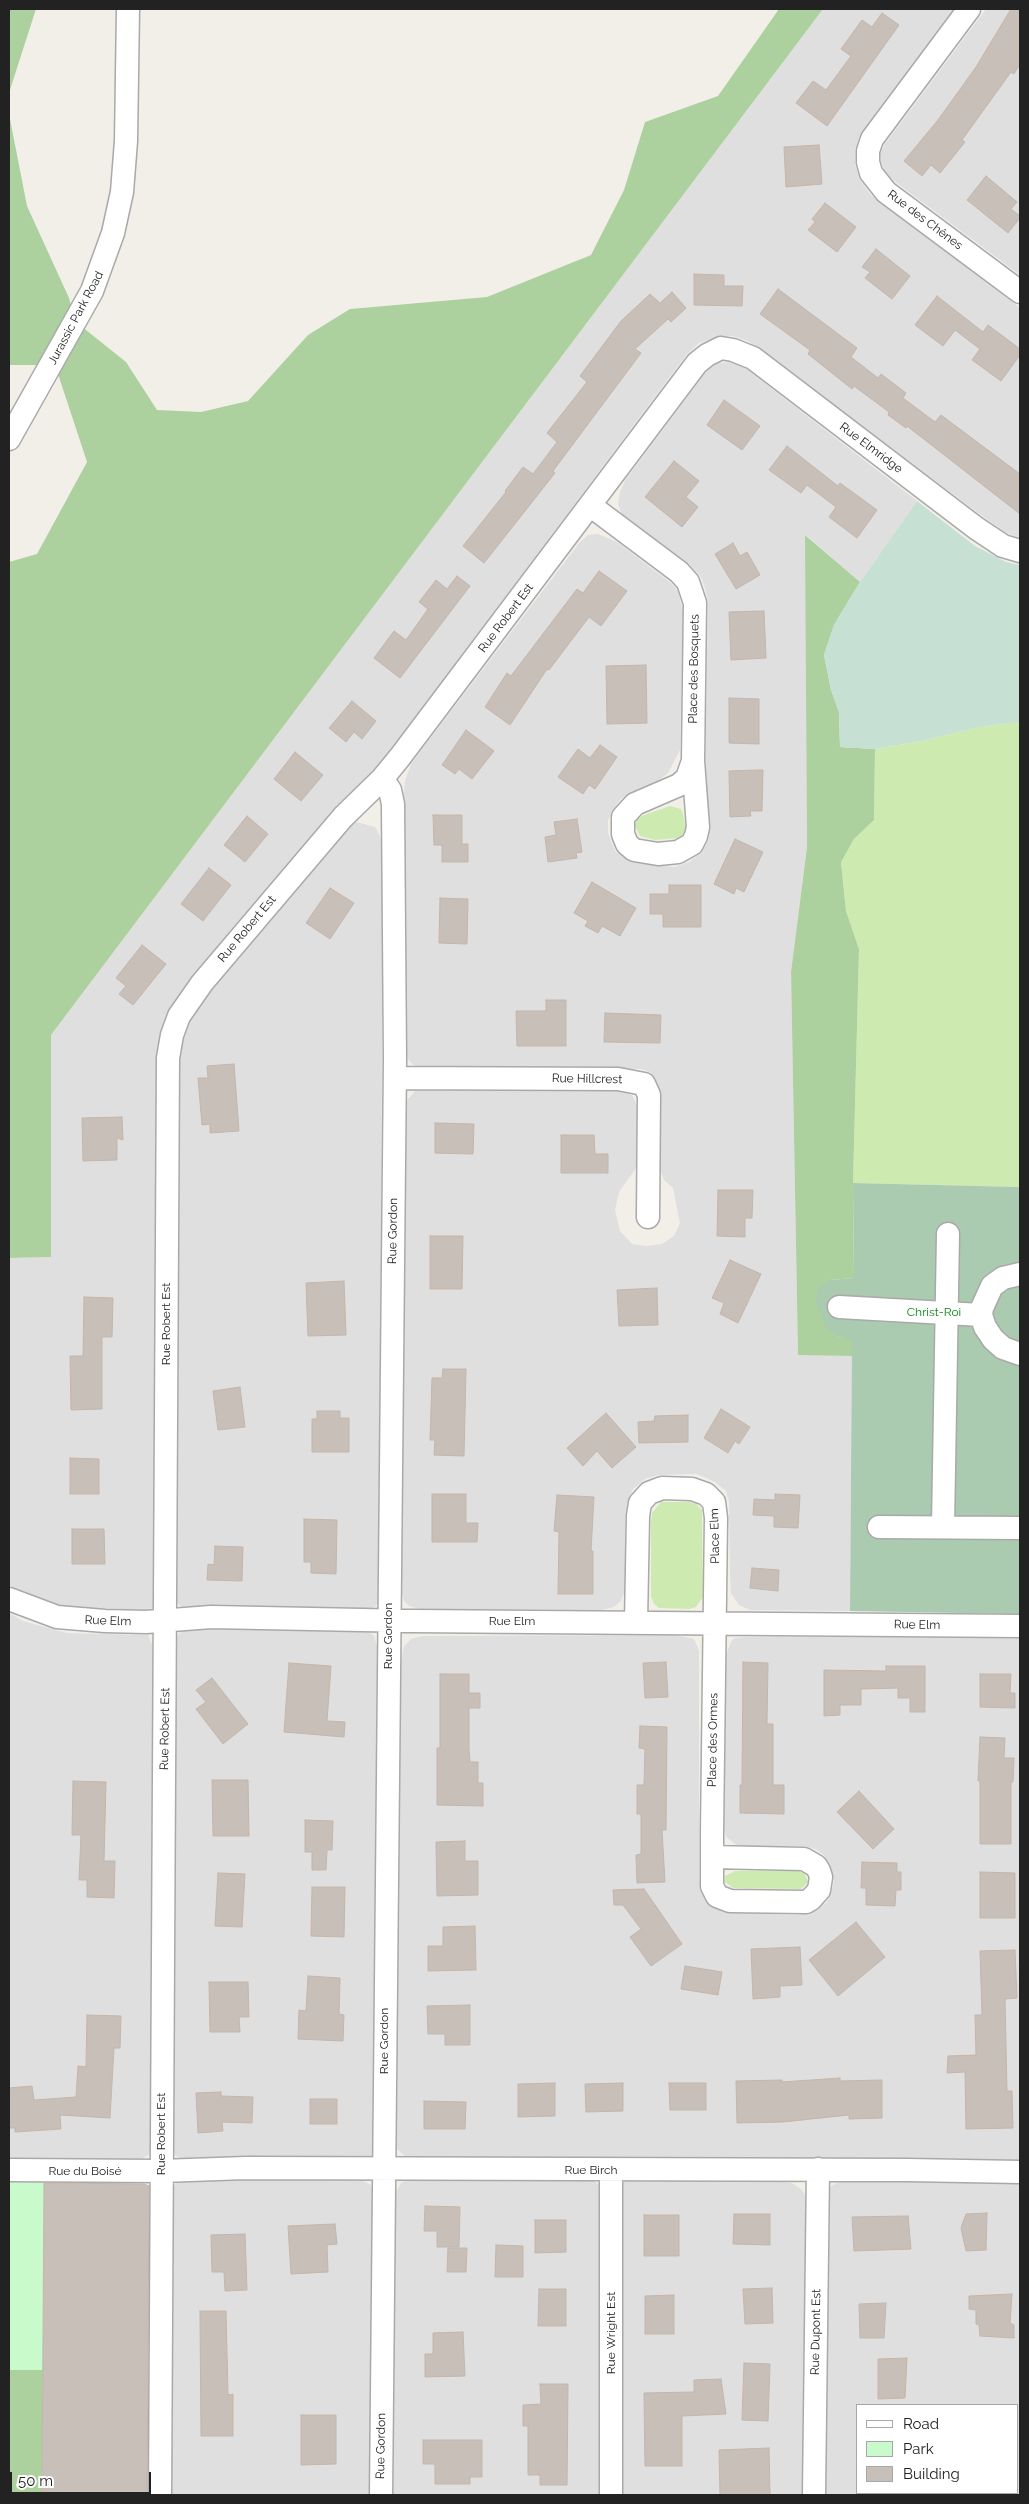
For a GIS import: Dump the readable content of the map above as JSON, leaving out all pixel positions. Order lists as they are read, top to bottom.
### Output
{
  "streets": {
    "street": [
      "Rue des Chênes",
      "Jurassic Park Road",
      "Rue Elmridge",
      "Rue Robert Est",
      "Place des Bosquets",
      "Rue Hillcrest",
      "Rue Gordon",
      "Place Elm",
      "Rue Elm",
      "Place des Ormes",
      "Rue Birch",
      "Rue du Boisé",
      "Rue Dupont Est",
      "Rue Wright Est"
    ]
  },
  "crossings": [
    ["Rue Elmridge", "Rue Robert Est"],
    ["Rue Robert Est", "Place des Bosquets"],
    ["Rue Robert Est", "Rue Gordon"],
    ["Rue Robert Est", "Rue Elm"],
    ["Rue Robert Est", "Rue Birch"],
    ["Rue Robert Est", "Rue du Boisé"],
    ["Rue Hillcrest", "Rue Gordon"],
    ["Rue Gordon", "Rue Elm"],
    ["Rue Gordon", "Rue Birch"],
    ["Place Elm", "Rue Elm"],
    ["Place Elm", "Place des Ormes"],
    ["Rue Elm", "Place des Ormes"],
    ["Rue Birch", "Rue du Boisé"],
    ["Rue Birch", "Rue Dupont Est"],
    ["Rue Birch", "Rue Wright Est"]
  ],
  "parks": ["Christ-Roi"],
  "legend": ["Road", "Park", "Building"],
  "scale_bar": "50 m"
}
